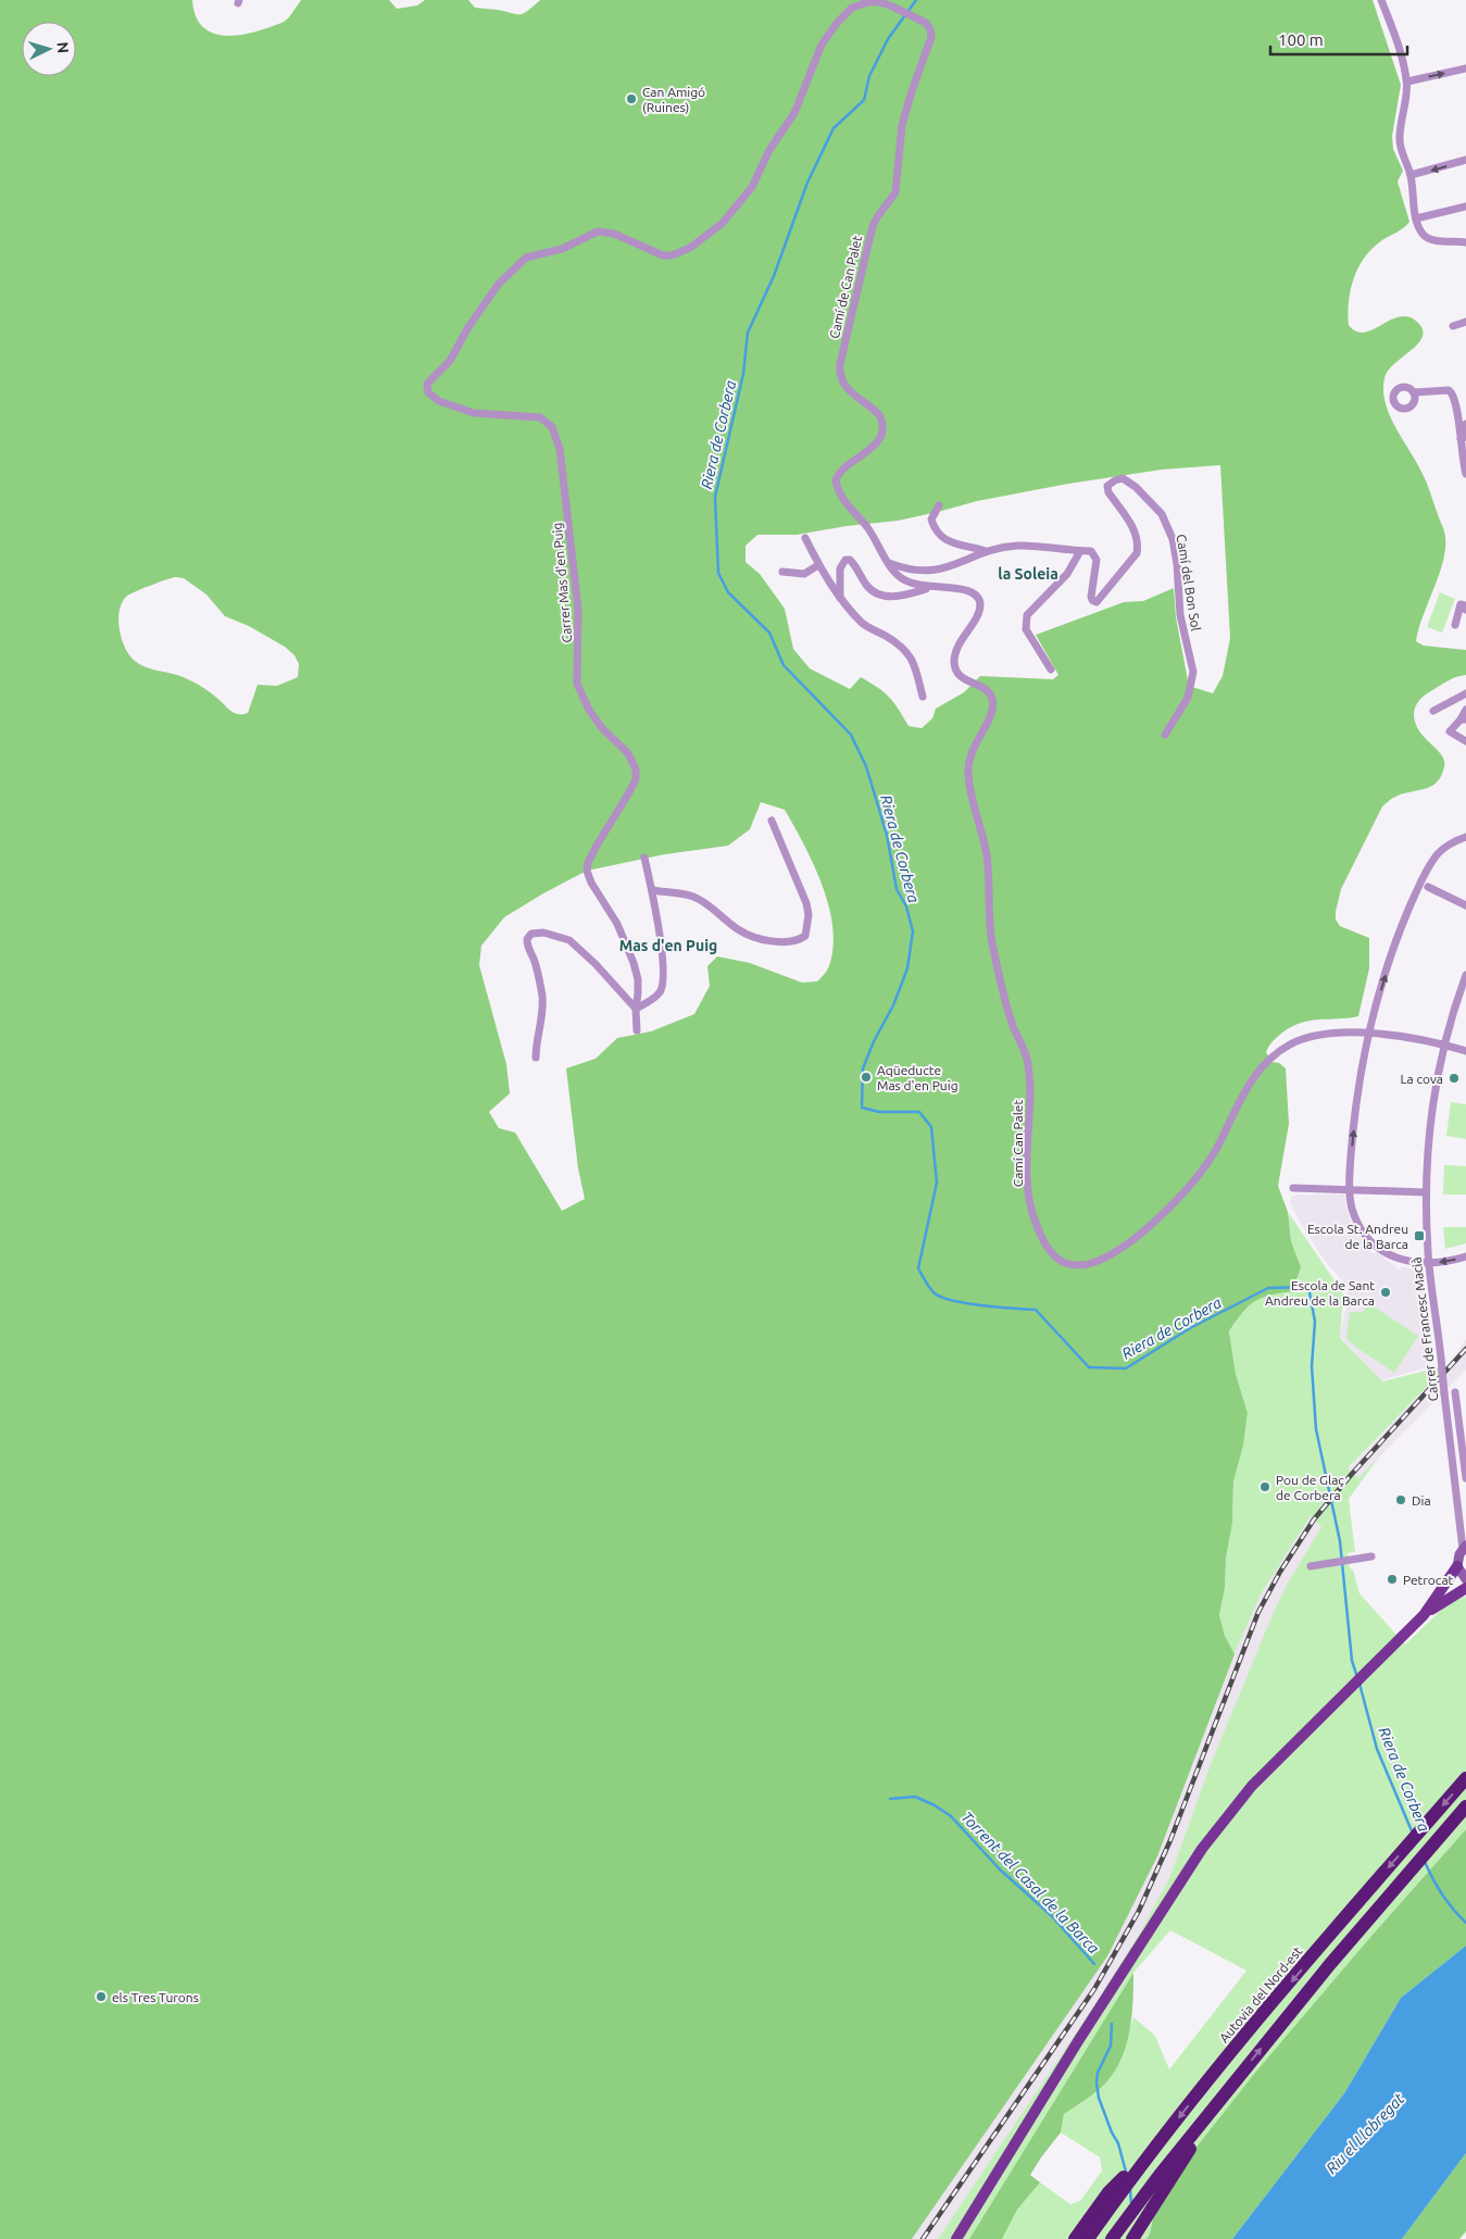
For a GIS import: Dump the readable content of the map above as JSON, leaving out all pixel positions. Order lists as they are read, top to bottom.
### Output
{
  "streets": {
    "highway": ["Autovia del Nord-est"],
    "street": [
      "Camí de Can Palet",
      "Carrer Mas d'en Puig",
      "Camí del Bon Sol",
      "Camí Can Palet",
      "Carrer de Francesc Macià"
    ]
  },
  "crossings": [
    ["Camí de Can Palet", "Carrer Mas d'en Puig"],
    ["Camí Can Palet", "Carrer de Francesc Macià"]
  ],
  "districts": ["la Soleia", "Mas d'en Puig"],
  "water": ["Riera de Corbera", "Torrent del Casal de la Barca", "Riu el Llobregat"],
  "places": {
    "other": [
      "Can Amigó (Ruines)",
      "Aqüeducte Mas d'en Puig",
      "La cova",
      "Escola de Sant Andreu de la Barca",
      "Pou de Glaç de Corbera",
      "Dia",
      "Petrocat",
      "els Tres Turons"
    ],
    "transit": ["Escola St. Andreu de la Barca"]
  },
  "scale_bar": "100 m",
  "north": "right"
}
